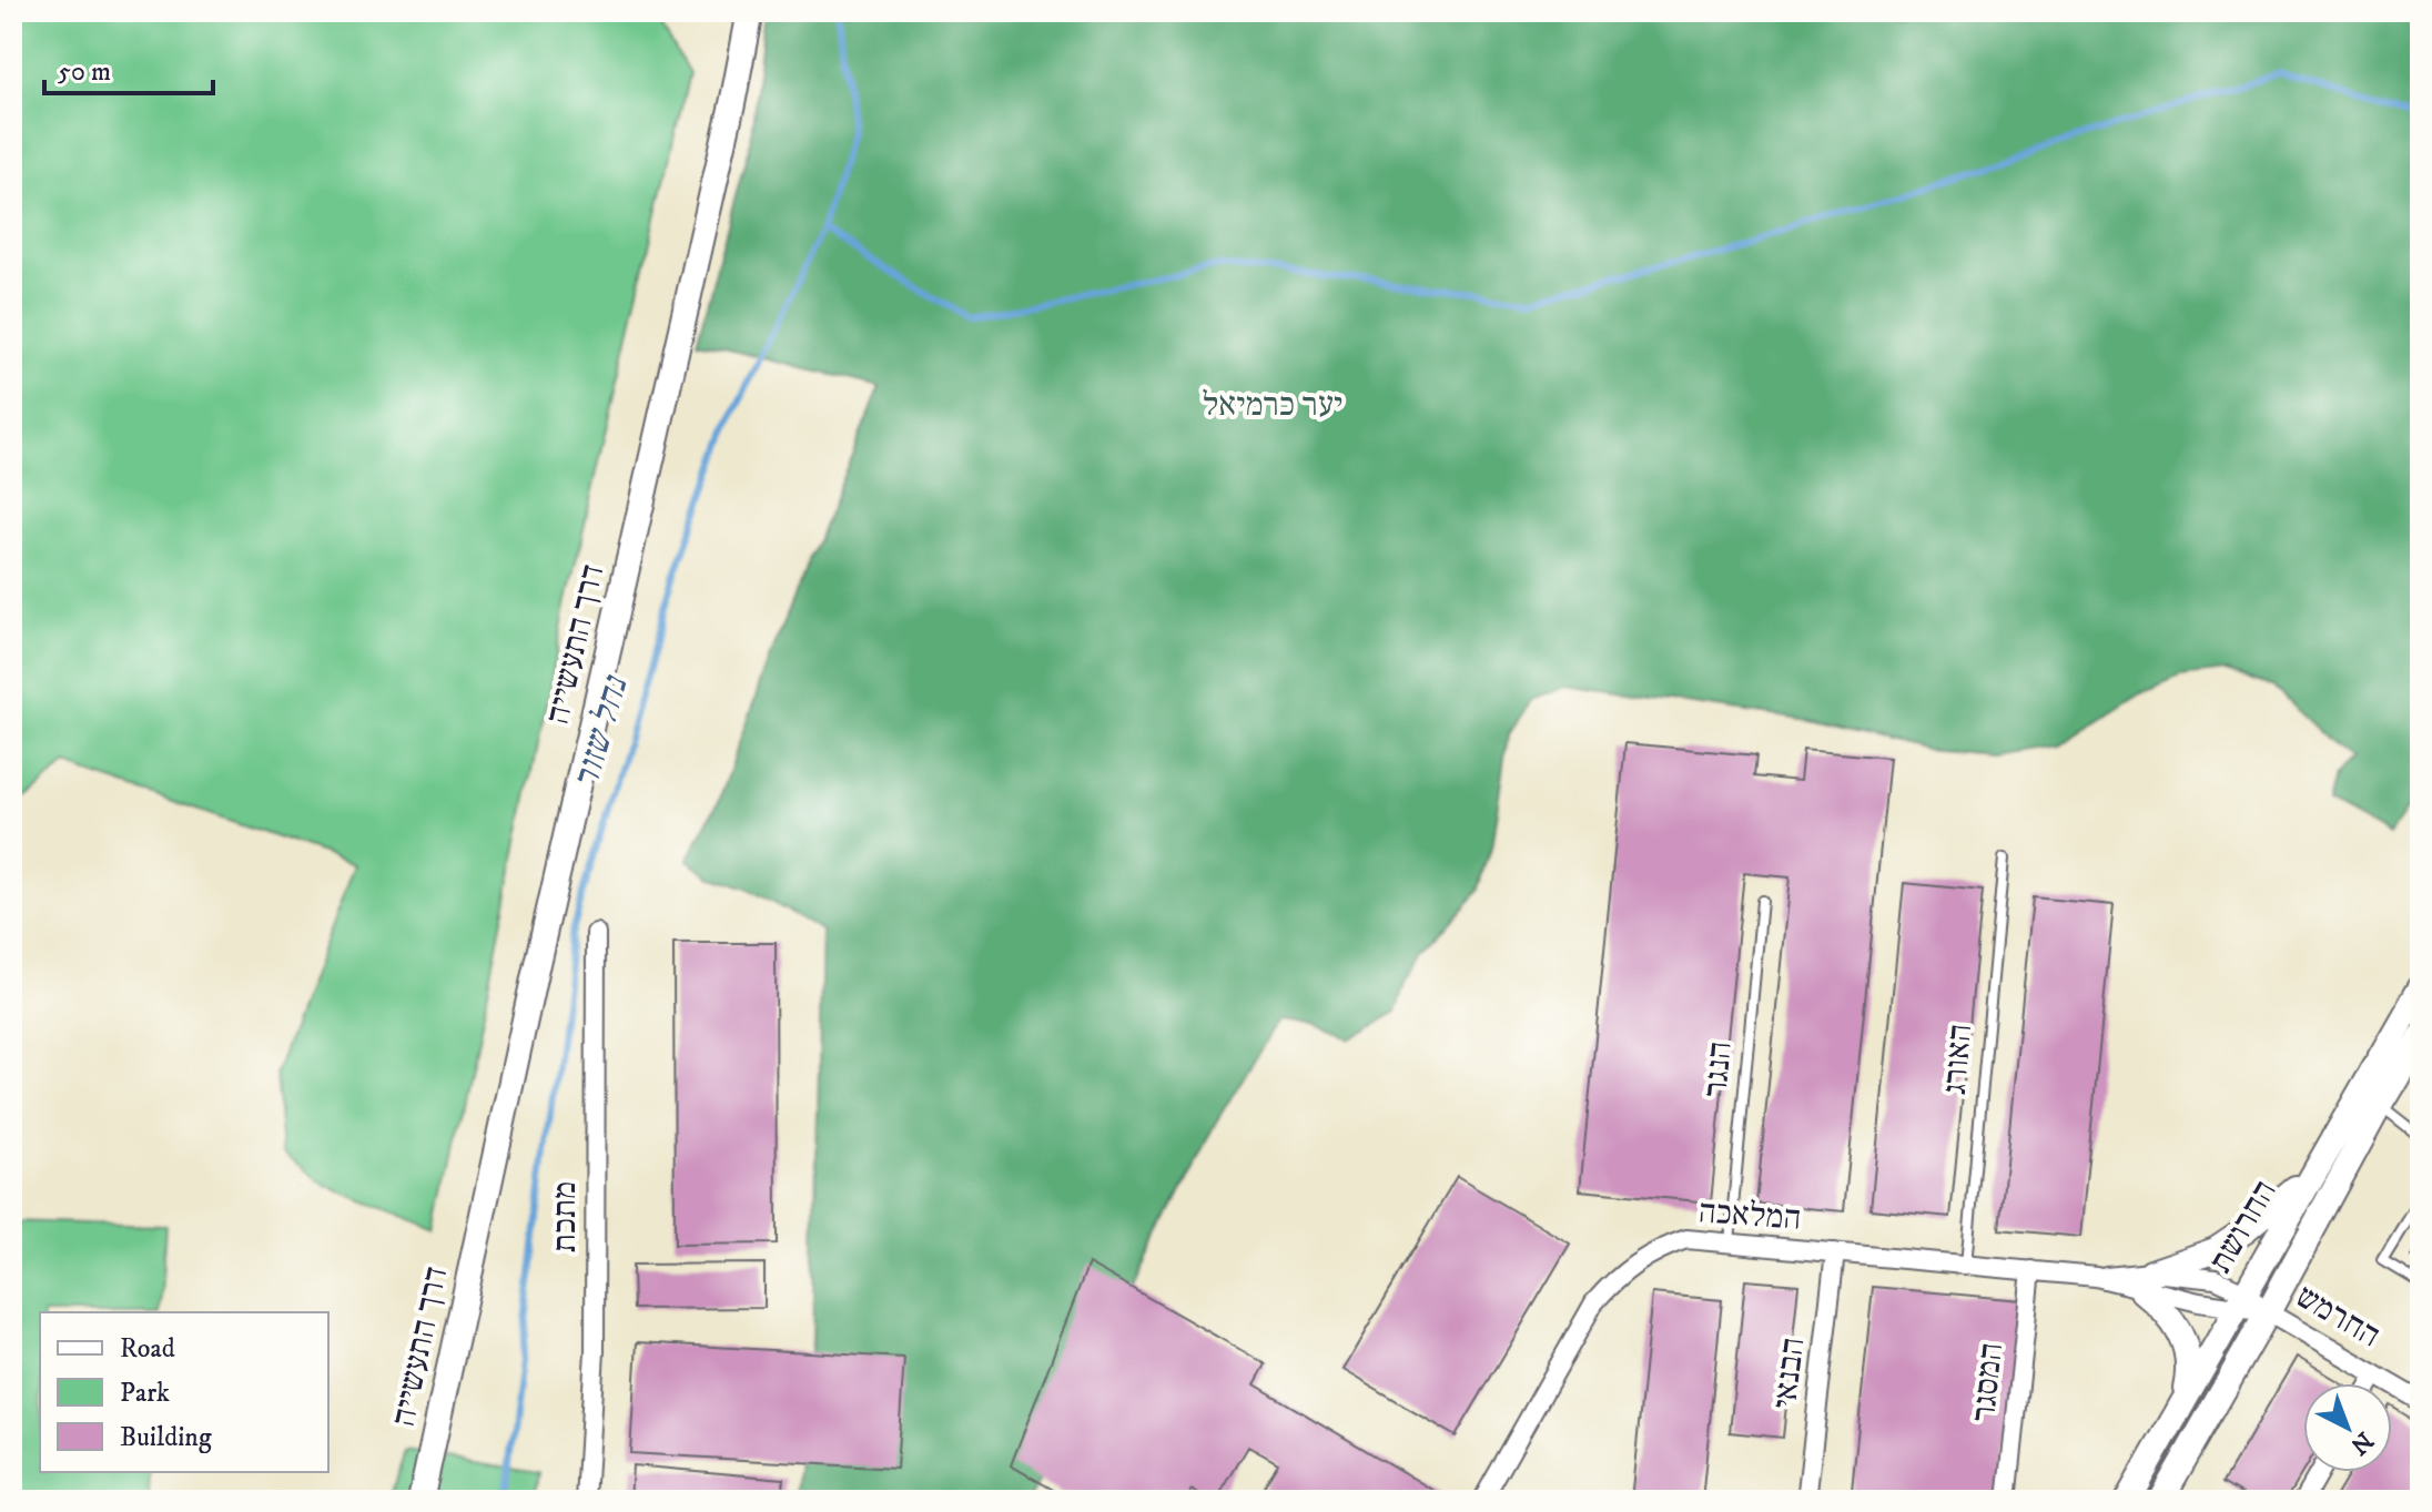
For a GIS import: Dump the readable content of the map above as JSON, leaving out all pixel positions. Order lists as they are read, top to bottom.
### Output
{
  "streets": {
    "street": [
      "דרך התעשייה",
      "המלאכה",
      "מתכת",
      "החרושת",
      "החרמש",
      "הבנאי",
      "המסגר"
    ],
    "lane": ["האורג", "הנגר"]
  },
  "crossings": [
    ["האורג", "המלאכה"],
    ["הנגר", "המלאכה"],
    ["המלאכה", "החרושת"],
    ["המלאכה", "החרמש"],
    ["המלאכה", "הבנאי"],
    ["המלאכה", "המסגר"],
    ["החרושת", "החרמש"]
  ],
  "water": ["נחל שזור"],
  "parks": ["יער כרמיאל"],
  "legend": ["Road", "Park", "Building"],
  "scale_bar": "50 m",
  "north": "bottom right"
}
